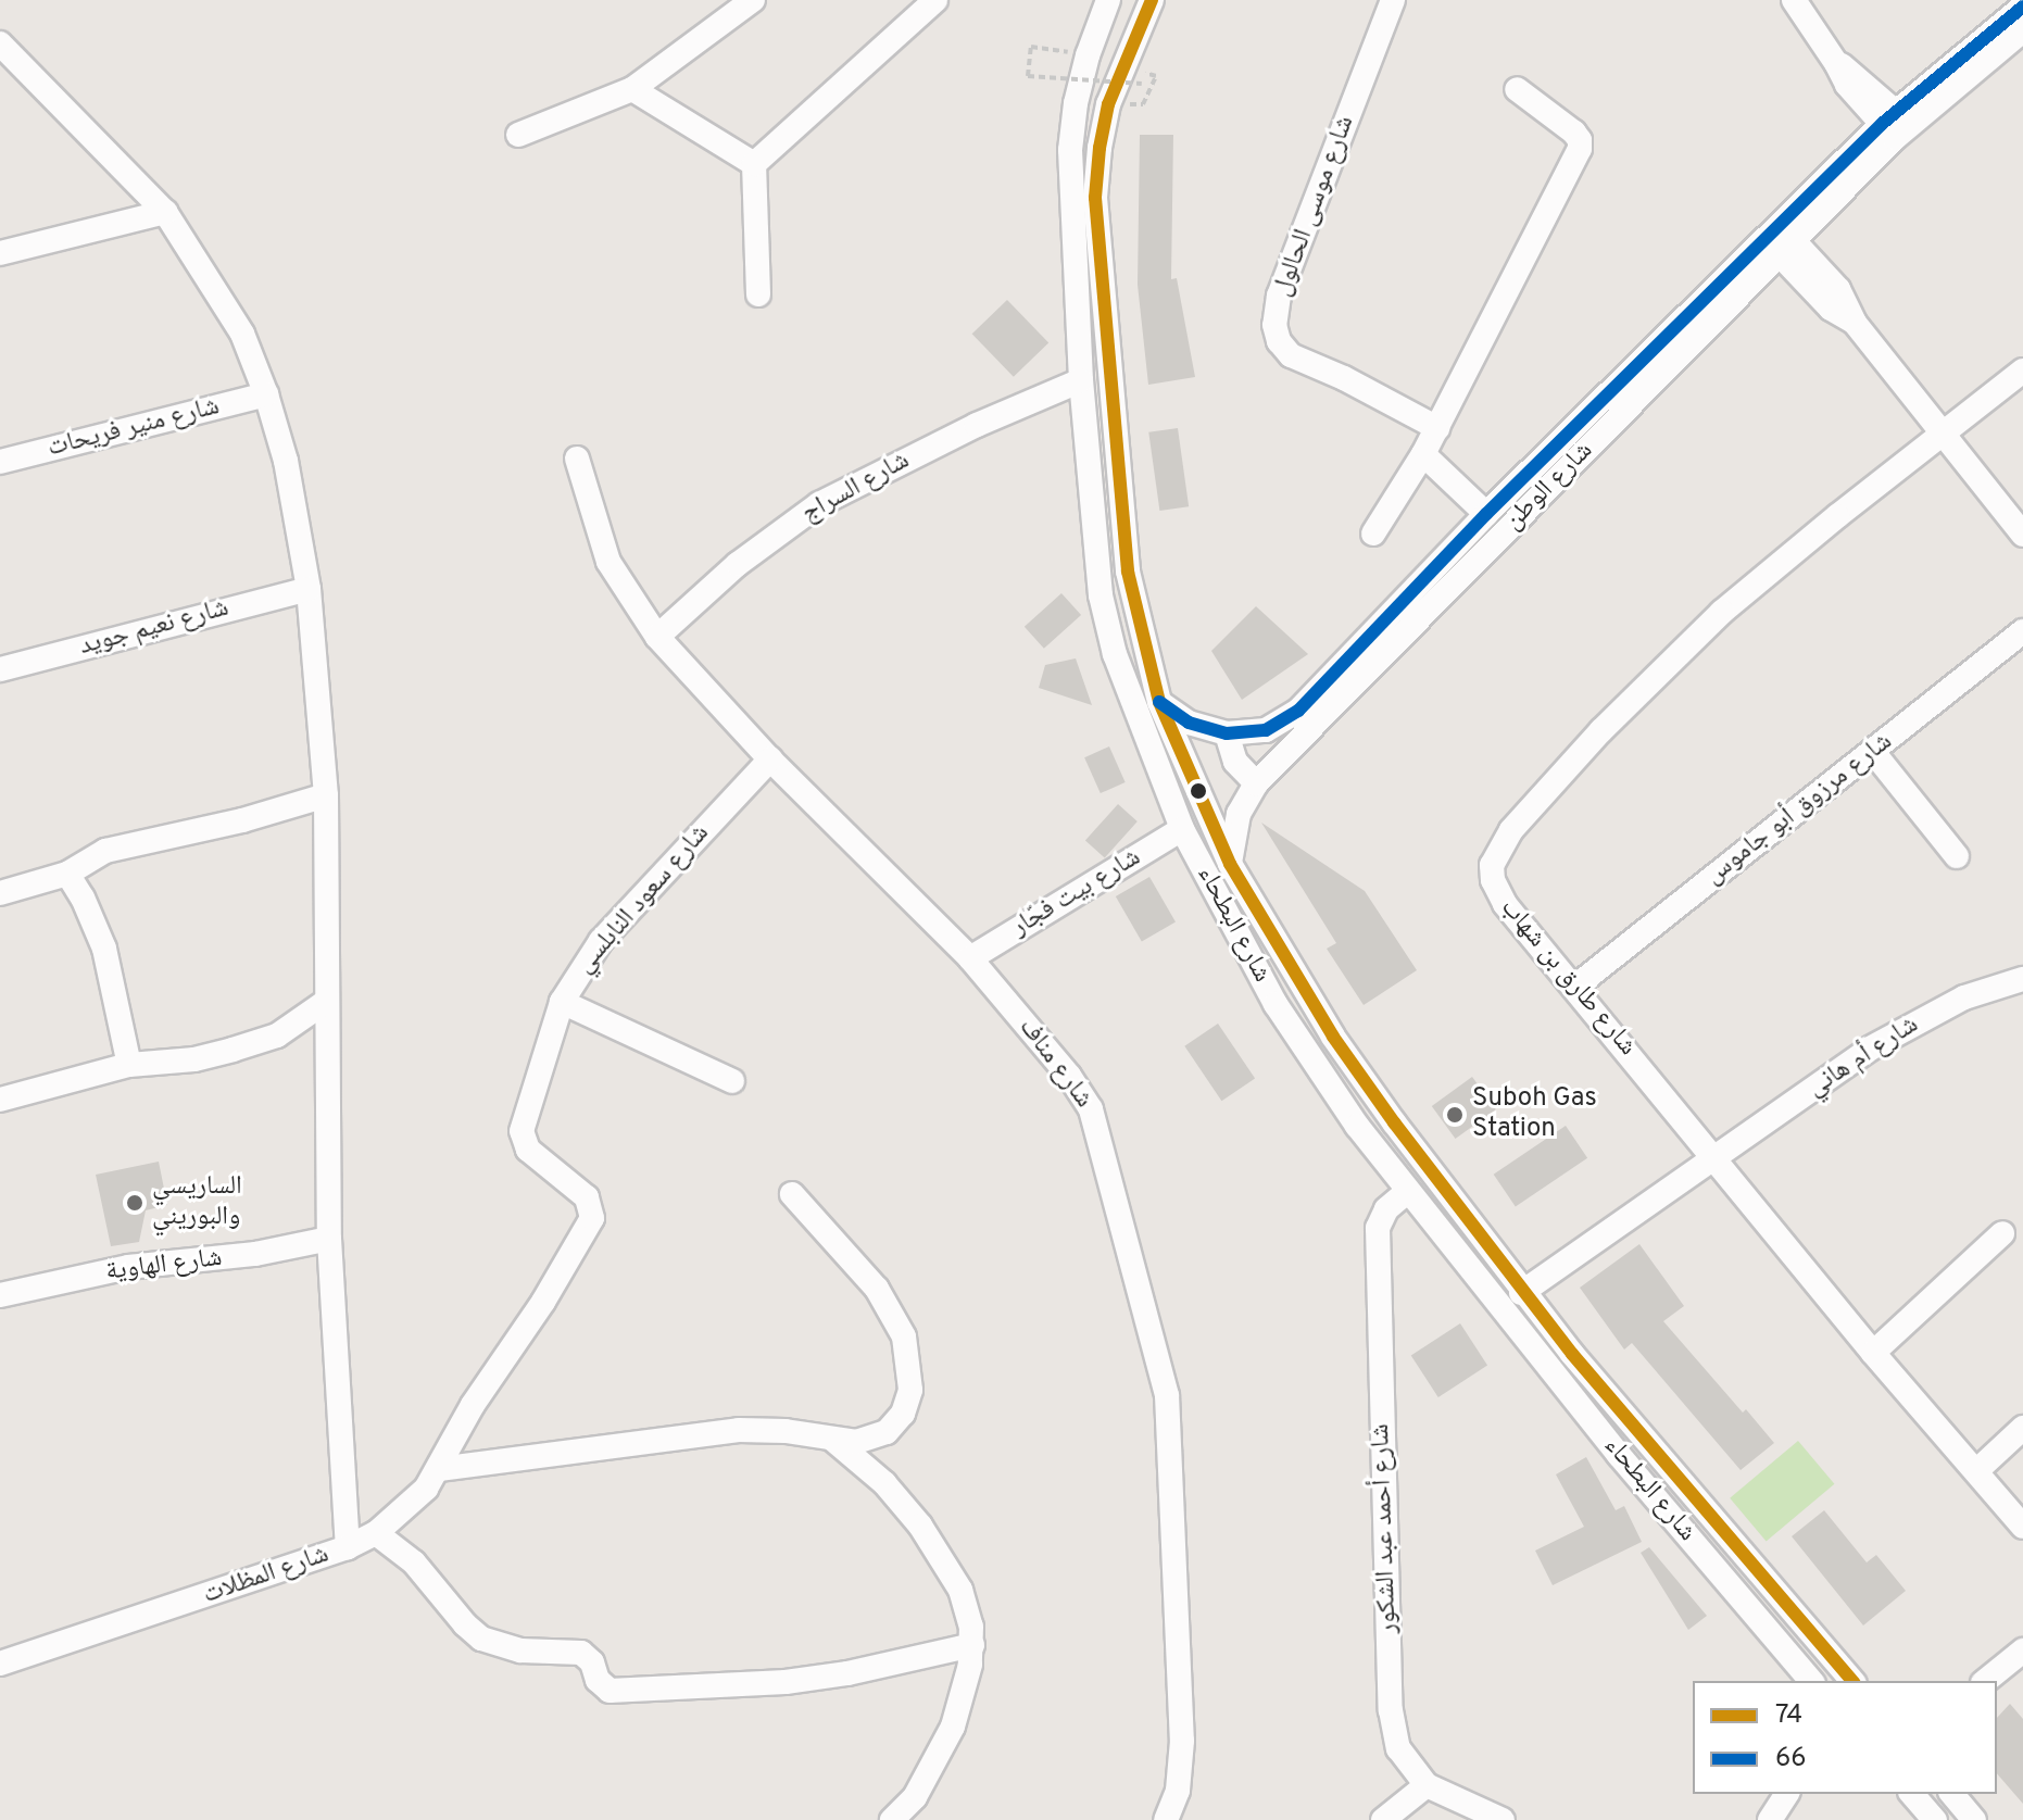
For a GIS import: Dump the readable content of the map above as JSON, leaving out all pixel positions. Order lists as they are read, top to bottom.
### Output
{
  "streets": {
    "street": [
      "شارع موسى الحالول",
      "شارع منير فريحات",
      "شارع الوطن",
      "شارع السراج",
      "شارع نعيم جويد",
      "شارع مرزوق أبو جاموس",
      "شارع بيت فجّار",
      "شارع سعود النابلسي",
      "شارع البطحاء",
      "شارع طارق بن شهاب",
      "شارع أم هاني",
      "شارع مناف",
      "شارع الهاوية",
      "شارع أحمد عبد الشكور",
      "شارع المظلات"
    ]
  },
  "crossings": [
    ["شارع الوطن", "شارع البطحاء"],
    ["شارع السراج", "شارع البطحاء"],
    ["شارع السراج", "شارع مناف"],
    ["شارع مرزوق أبو جاموس", "شارع طارق بن شهاب"],
    ["شارع بيت فجّار", "شارع البطحاء"],
    ["شارع بيت فجّار", "شارع مناف"],
    ["شارع سعود النابلسي", "شارع مناف"],
    ["شارع سعود النابلسي", "شارع المظلات"],
    ["شارع البطحاء", "شارع أم هاني"],
    ["شارع البطحاء", "شارع أحمد عبد الشكور"],
    ["شارع طارق بن شهاب", "شارع أم هاني"]
  ],
  "places": ["Suboh Gas Station", "الساريسي والبوريني"],
  "lines": ["transit line 74", "transit line 66"],
  "legend": ["74", "66"]
}
